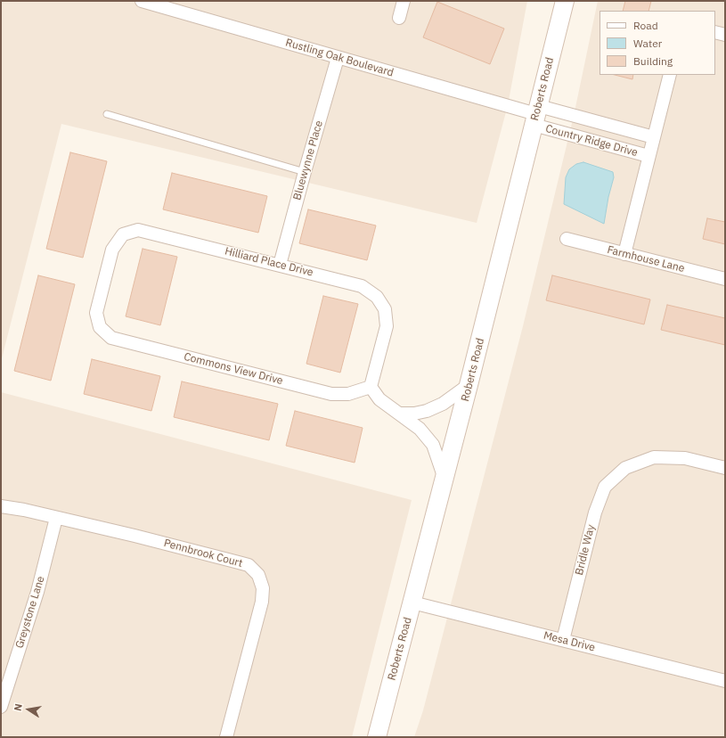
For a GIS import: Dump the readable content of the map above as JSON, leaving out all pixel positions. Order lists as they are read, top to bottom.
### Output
{
  "streets": {
    "main road": ["Roberts Road"],
    "street": [
      "Rustling Oak Boulevard",
      "Country Ridge Drive",
      "Bluewynne Place",
      "Farmhouse Lane",
      "Hilliard Place Drive",
      "Commons View Drive",
      "Bridle Way",
      "Pennbrook Court",
      "Greystone Lane",
      "Mesa Drive"
    ]
  },
  "crossings": [
    ["Rustling Oak Boulevard", "Roberts Road"],
    ["Rustling Oak Boulevard", "Country Ridge Drive"],
    ["Rustling Oak Boulevard", "Bluewynne Place"],
    ["Roberts Road", "Country Ridge Drive"],
    ["Roberts Road", "Mesa Drive"],
    ["Country Ridge Drive", "Farmhouse Lane"],
    ["Bluewynne Place", "Hilliard Place Drive"],
    ["Hilliard Place Drive", "Commons View Drive"],
    ["Bridle Way", "Mesa Drive"],
    ["Pennbrook Court", "Greystone Lane"]
  ],
  "legend": ["Road", "Water", "Building"],
  "north": "left"
}
